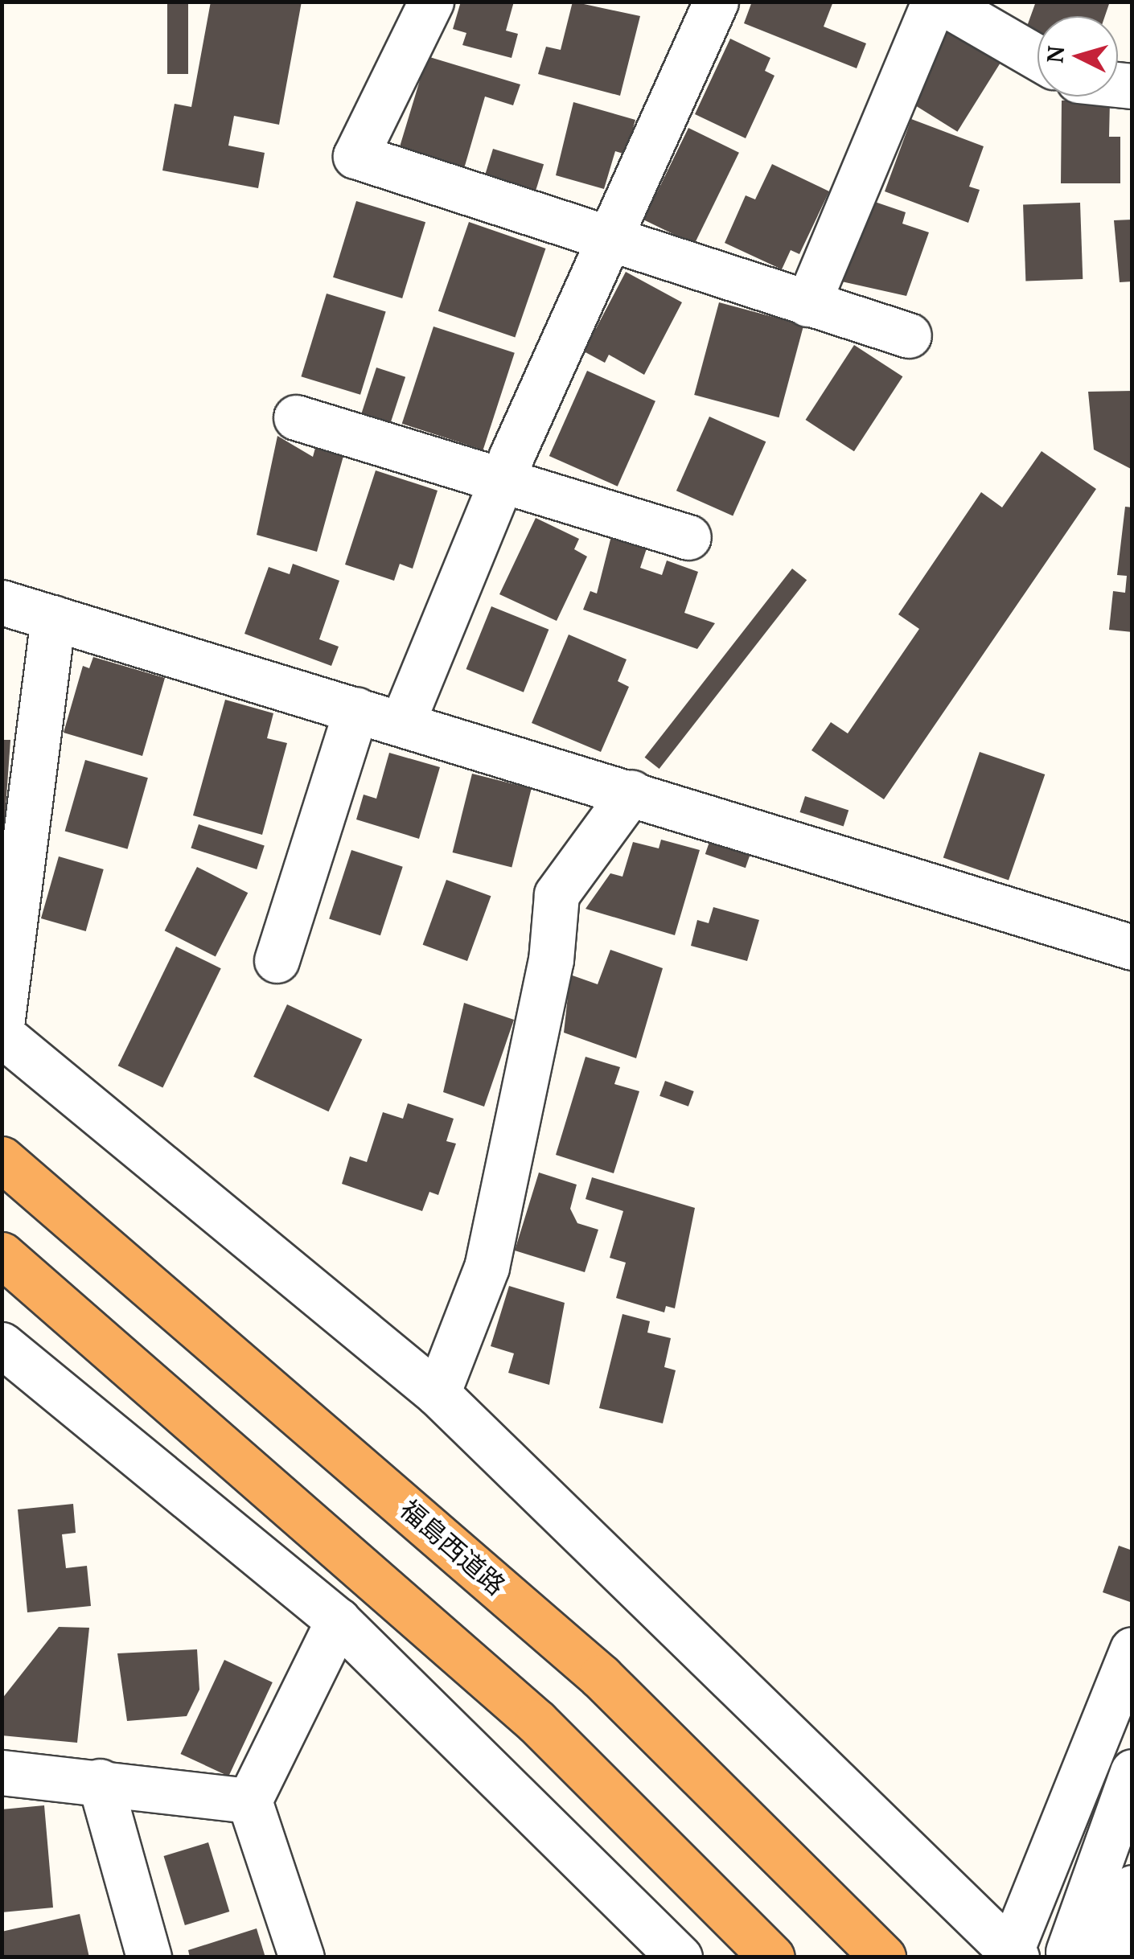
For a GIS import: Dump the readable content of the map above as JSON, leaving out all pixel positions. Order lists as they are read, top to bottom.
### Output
{
  "streets": {
    "highway": ["福島西道路"]
  },
  "north": "left"
}
